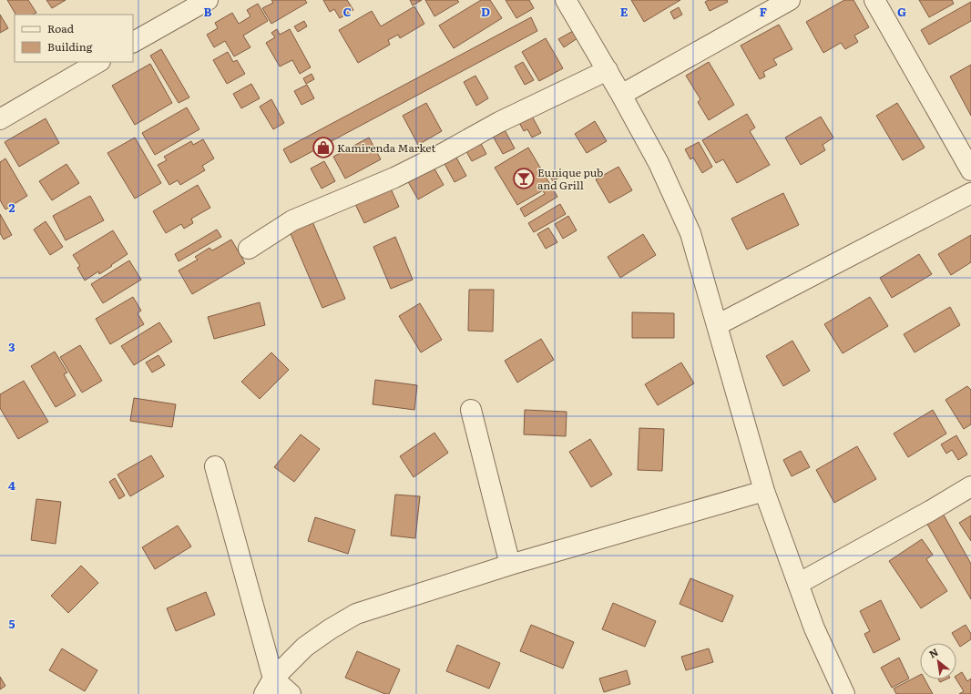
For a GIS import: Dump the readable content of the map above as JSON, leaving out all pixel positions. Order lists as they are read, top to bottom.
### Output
{
  "places": {
    "shop": ["Kamirenda Market"],
    "bar": ["Eunique pub and Grill"]
  },
  "legend": ["Road", "Building"],
  "north": "top left",
  "grid": {
    "columns": [
      "B",
      "C",
      "D",
      "E",
      "F",
      "G"
    ],
    "rows": [
      "2",
      "3",
      "4",
      "5"
    ]
  }
}
